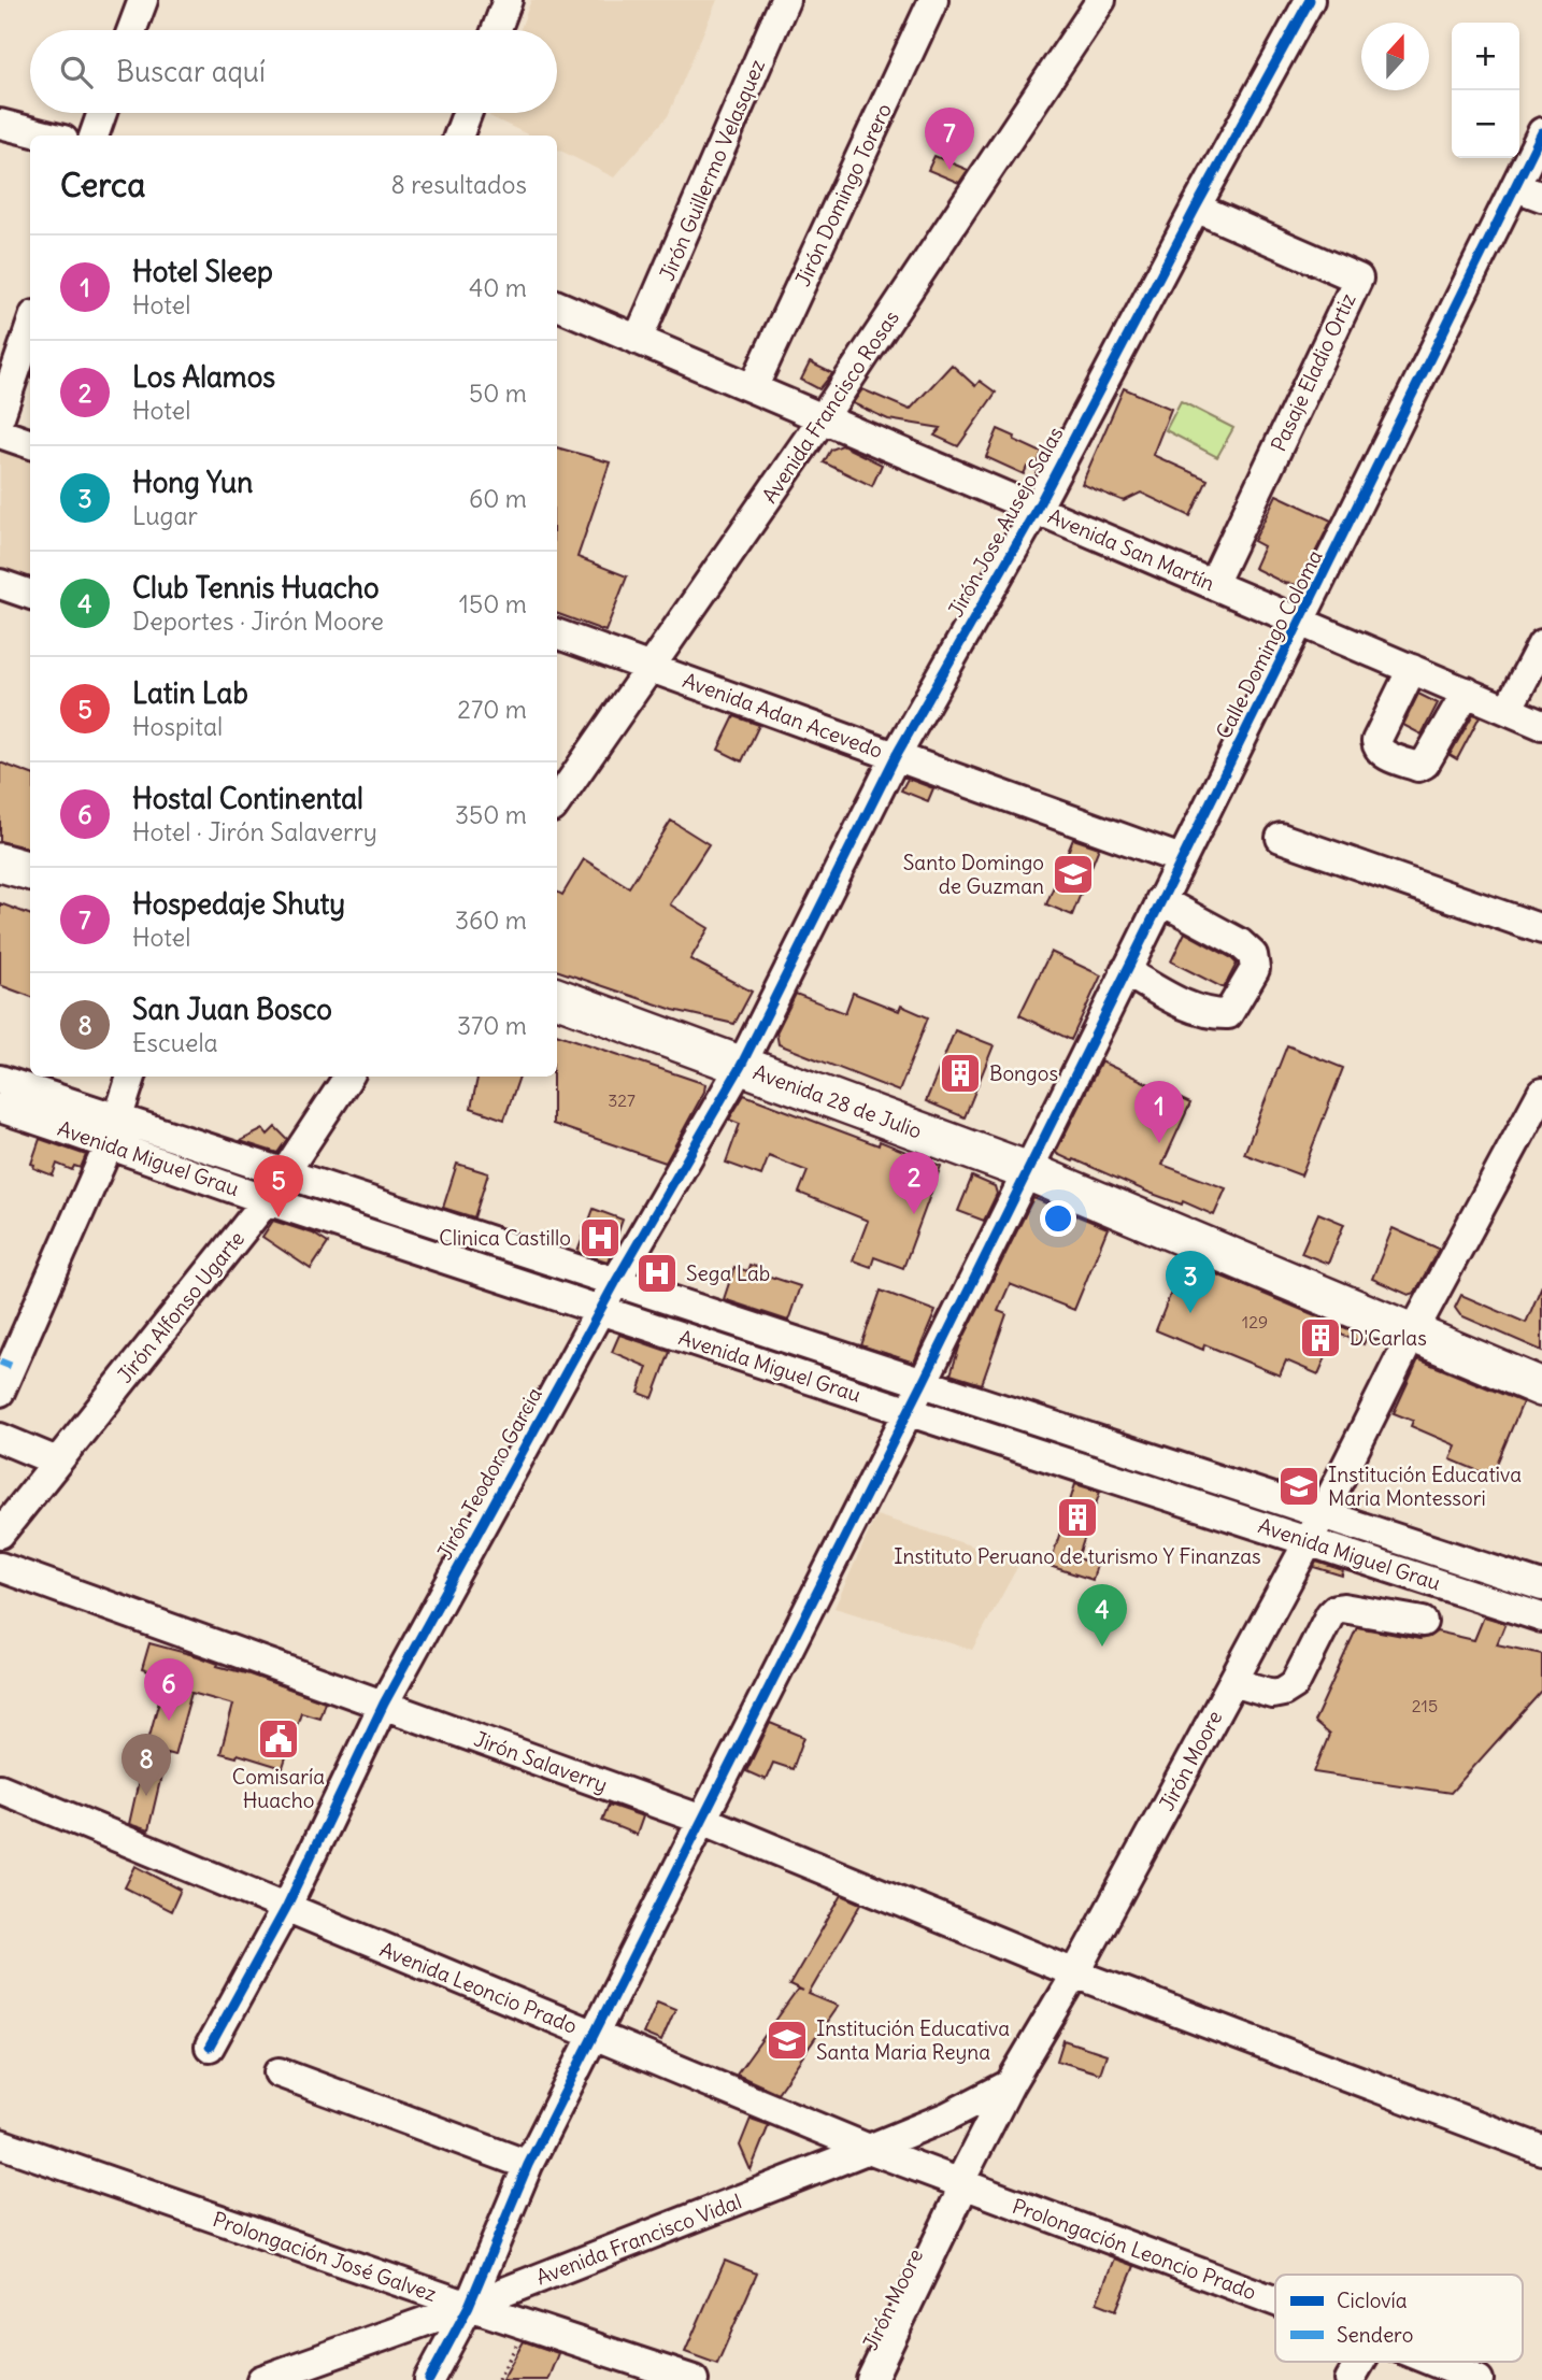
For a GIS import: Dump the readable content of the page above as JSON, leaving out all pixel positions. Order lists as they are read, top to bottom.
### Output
{
  "streets": {
    "main road": ["Avenida 28 de Julio"],
    "street": [
      "Jirón Guillermo Velasquez",
      "Jirón Domingo Torero",
      "Pasaje Eladio Ortiz",
      "Avenida Francisco Rosas",
      "Jirón Jose Ausejo Salas",
      "Avenida San Martín",
      "Calle Domingo Coloma",
      "Avenida Adan Acevedo",
      "Avenida Miguel Grau",
      "Jirón Alfonso Ugarte",
      "Jirón Teodoro Garcia",
      "Jirón Moore",
      "Jirón Salaverry",
      "Avenida Leoncio Prado",
      "Avenida Francisco Vidal",
      "Prolongación Leoncio Prado",
      "Prolongación José Galvez"
    ]
  },
  "crossings": [
    ["Jirón Guillermo Velasquez", "Avenida San Martín"],
    ["Jirón Domingo Torero", "Avenida San Martín"],
    ["Pasaje Eladio Ortiz", "Jirón Jose Ausejo Salas"],
    ["Pasaje Eladio Ortiz", "Avenida San Martín"],
    ["Avenida Francisco Rosas", "Avenida San Martín"],
    ["Avenida Francisco Rosas", "Avenida Adan Acevedo"],
    ["Jirón Jose Ausejo Salas", "Avenida San Martín"],
    ["Jirón Jose Ausejo Salas", "Avenida Adan Acevedo"],
    ["Jirón Jose Ausejo Salas", "Avenida 28 de Julio"],
    ["Jirón Jose Ausejo Salas", "Jirón Teodoro Garcia"],
    ["Avenida San Martín", "Calle Domingo Coloma"],
    ["Calle Domingo Coloma", "Avenida Adan Acevedo"],
    ["Calle Domingo Coloma", "Avenida 28 de Julio"],
    ["Calle Domingo Coloma", "Avenida Miguel Grau"],
    ["Calle Domingo Coloma", "Jirón Salaverry"],
    ["Calle Domingo Coloma", "Avenida Leoncio Prado"],
    ["Calle Domingo Coloma", "Avenida Francisco Vidal"],
    ["Calle Domingo Coloma", "Prolongación José Galvez"],
    ["Avenida 28 de Julio", "Jirón Teodoro Garcia"],
    ["Avenida 28 de Julio", "Jirón Moore"],
    ["Avenida Miguel Grau", "Jirón Alfonso Ugarte"],
    ["Avenida Miguel Grau", "Jirón Teodoro Garcia"],
    ["Avenida Miguel Grau", "Jirón Moore"],
    ["Jirón Teodoro Garcia", "Jirón Salaverry"],
    ["Jirón Teodoro Garcia", "Avenida Leoncio Prado"],
    ["Jirón Moore", "Jirón Salaverry"],
    ["Jirón Moore", "Avenida Leoncio Prado"],
    ["Jirón Moore", "Avenida Francisco Vidal"],
    ["Jirón Moore", "Prolongación Leoncio Prado"],
    ["Avenida Leoncio Prado", "Avenida Francisco Vidal"],
    ["Avenida Leoncio Prado", "Prolongación Leoncio Prado"],
    ["Avenida Francisco Vidal", "Prolongación José Galvez"]
  ],
  "places": {
    "school or university": ["Santo Domingo de Guzman", "Institución Educativa Maria Montessori", "Institución Educativa Santa Maria Reyna"],
    "building": ["Bongos", "D'Carlas", "Instituto Peruano de turismo Y Finanzas"],
    "hospital": ["Clinica Castillo", "Sega Lab"],
    "public building": ["Comisaría Huacho"]
  },
  "house_numbers": ["327", "129", "215"],
  "legend": ["Ciclovía", "Sendero"],
  "north": "top",
  "page": {
    "map_buttons": ["+", "−"],
    "search": "Buscar aquí",
    "pins": [
      "7",
      "1",
      "2",
      "5",
      "3",
      "4",
      "6",
      "8"
    ],
    "heading": ["Cerca", "8 resultados"],
    "list": [
      {
        "mark": "1",
        "name": "Hotel Sleep",
        "note": "Hotel",
        "value": "40 m"
      },
      {
        "mark": "2",
        "name": "Los Alamos",
        "note": "Hotel",
        "value": "50 m"
      },
      {
        "mark": "3",
        "name": "Hong Yun",
        "note": "Lugar",
        "value": "60 m"
      },
      {
        "mark": "4",
        "name": "Club Tennis Huacho",
        "note": "Deportes · Jirón Moore",
        "value": "150 m"
      },
      {
        "mark": "5",
        "name": "Latin Lab",
        "note": "Hospital",
        "value": "270 m"
      },
      {
        "mark": "6",
        "name": "Hostal Continental",
        "note": "Hotel · Jirón Salaverry",
        "value": "350 m"
      },
      {
        "mark": "7",
        "name": "Hospedaje Shuty",
        "note": "Hotel",
        "value": "360 m"
      },
      {
        "mark": "8",
        "name": "San Juan Bosco",
        "note": "Escuela",
        "value": "370 m"
      }
    ]
  }
}
